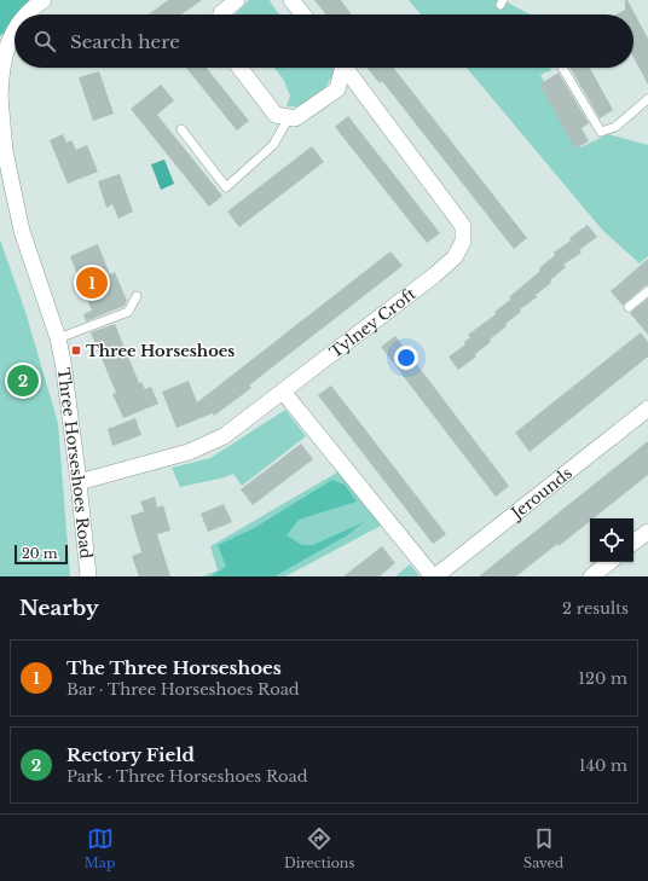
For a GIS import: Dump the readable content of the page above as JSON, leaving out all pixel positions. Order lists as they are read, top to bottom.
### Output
{
  "streets": {
    "street": ["Tylney Croft", "Three Horseshoes Road", "Jerounds"]
  },
  "crossings": [
    ["Tylney Croft", "Three Horseshoes Road"],
    ["Tylney Croft", "Jerounds"]
  ],
  "places": {
    "transit": ["Three Horseshoes"]
  },
  "scale_bar": "20 m",
  "page": {
    "search": "Search here",
    "pins": ["1", "2"],
    "scale": "20 m",
    "heading": ["Nearby", "2 results"],
    "list": [
      {
        "mark": "1",
        "name": "The Three Horseshoes",
        "note": "Bar · Three Horseshoes Road",
        "value": "120 m"
      },
      {
        "mark": "2",
        "name": "Rectory Field",
        "note": "Park · Three Horseshoes Road",
        "value": "140 m"
      }
    ],
    "nav": ["Map", "Directions", "Saved"]
  }
}
